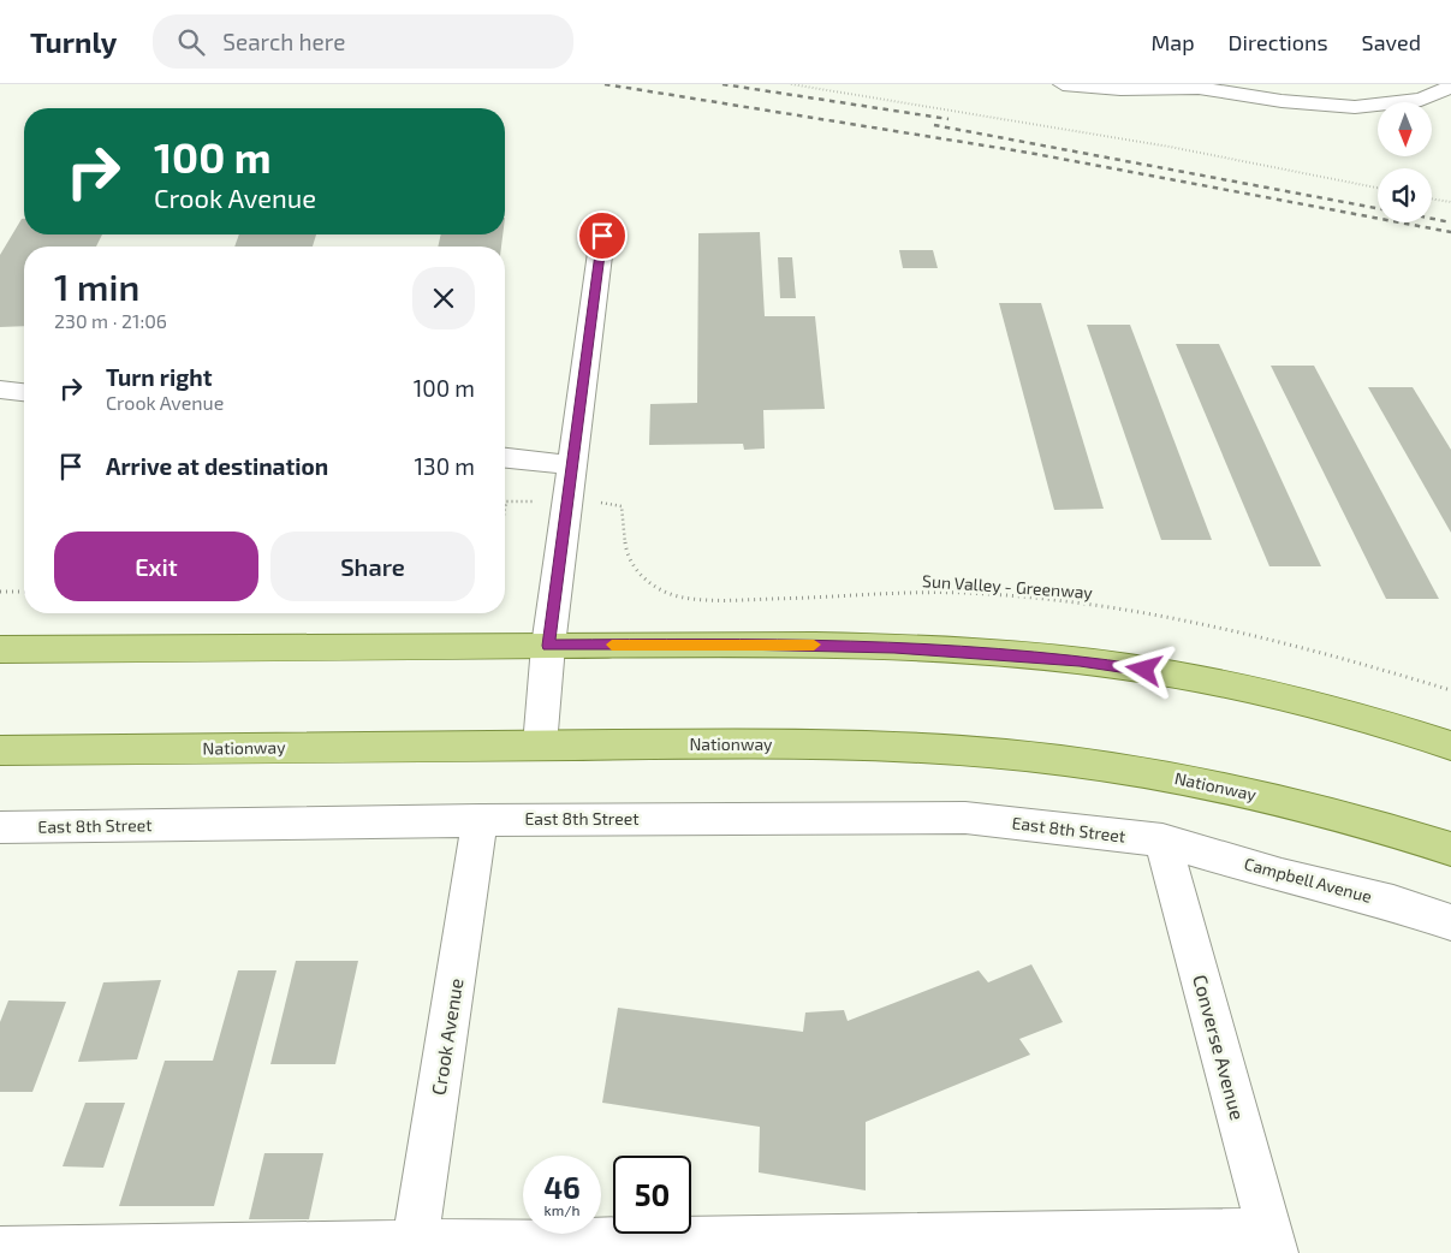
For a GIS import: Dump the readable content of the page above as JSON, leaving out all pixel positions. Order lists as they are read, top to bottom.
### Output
{
  "streets": {
    "main road": ["Nationway"],
    "street": [
      "East 8th Street",
      "Campbell Avenue",
      "Crook Avenue",
      "Converse Avenue"
    ],
    "path": ["Sun Valley - Greenway"]
  },
  "crossings": [
    ["East 8th Street", "Campbell Avenue"],
    ["East 8th Street", "Crook Avenue"],
    ["East 8th Street", "Converse Avenue"],
    ["Campbell Avenue", "Converse Avenue"]
  ],
  "north": "bottom",
  "page": {
    "header": "Turnly",
    "search": "Search here",
    "nav": ["Map", "Directions", "Saved"],
    "turn": ["100 m", "Crook Avenue"],
    "heading": ["1 min", "230 m · 21:06"],
    "list": [
      {
        "name": "Turn right",
        "note": "Crook Avenue",
        "value": "100 m"
      },
      {
        "name": "Arrive at destination",
        "value": "130 m"
      }
    ],
    "buttons": ["Exit", "Share"],
    "speed": "46 km/h",
    "limit": "50"
  }
}
